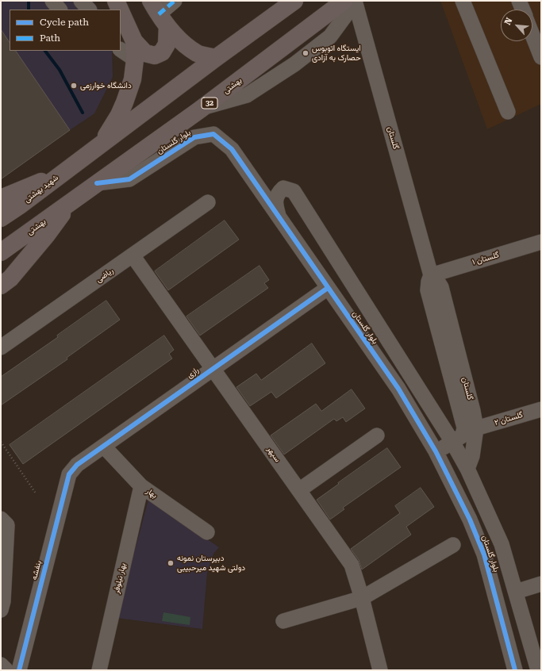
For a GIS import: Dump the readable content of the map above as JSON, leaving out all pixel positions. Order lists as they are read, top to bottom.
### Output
{
  "streets": {
    "main road": [
      "بهشتی",
      "32",
      "شهید بهشتی",
      "بهشتى"
    ],
    "street": [
      "گلستان",
      "بلوار گلستان",
      "گلستان ۱",
      "ریاضی",
      "رازی",
      "گلستان ۲",
      "سپهر",
      "بهار",
      "بنفشه",
      "بهار نیلوفر"
    ]
  },
  "crossings": [
    ["بهشتی", "بلوار گلستان"],
    ["بهشتی", "بهشتى"],
    ["گلستان", "بلوار گلستان"],
    ["گلستان", "گلستان ۱"],
    ["گلستان", "گلستان ۲"],
    ["بلوار گلستان", "رازی"],
    ["ریاضی", "سپهر"],
    ["رازی", "سپهر"],
    ["رازی", "بهار"],
    ["رازی", "بنفشه"],
    ["بهار", "بهار نیلوفر"]
  ],
  "places": ["ایستگاه اتوبوس حصارک به آزادی", "دانشگاه خوارزمی", "دبیرستان نمونه دولتی شهید میرحبیبی"],
  "legend": ["Cycle path", "Path"],
  "north": "top left"
}
